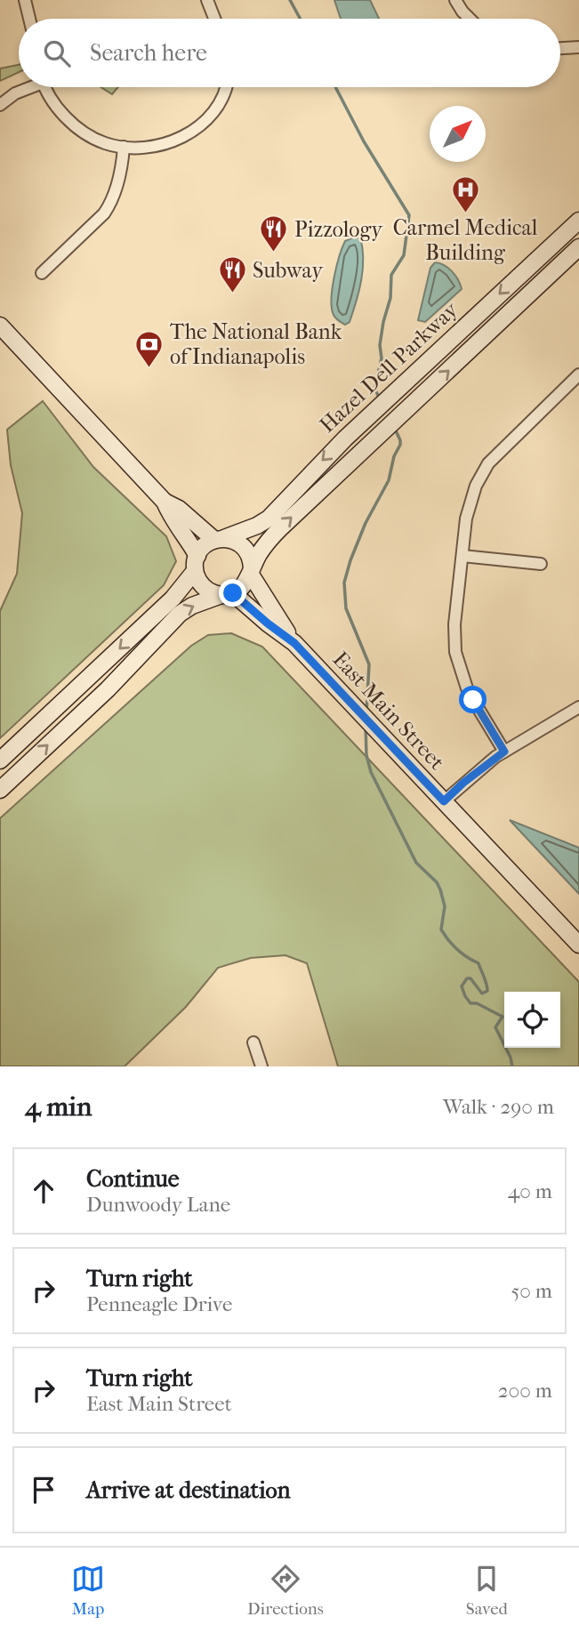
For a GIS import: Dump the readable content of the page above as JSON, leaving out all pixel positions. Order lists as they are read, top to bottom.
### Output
{
  "streets": {
    "main road": ["Hazel Dell Parkway", "East Main Street"]
  },
  "crossings": [
    ["Hazel Dell Parkway", "East Main Street"]
  ],
  "places": {
    "hospital": ["Carmel Medical Building"],
    "restaurant": ["Pizzology", "Subway"],
    "bank": ["The National Bank of Indianapolis"]
  },
  "north": "top right",
  "page": {
    "search": "Search here",
    "heading": ["4 min", "Walk · 290 m"],
    "list": [
      ["Continue", "Dunwoody Lane", "40 m"],
      ["Turn right", "Penneagle Drive", "50 m"],
      ["Turn right", "East Main Street", "200 m"],
      "Arrive at destination"
    ],
    "nav": ["Map", "Directions", "Saved"]
  }
}
